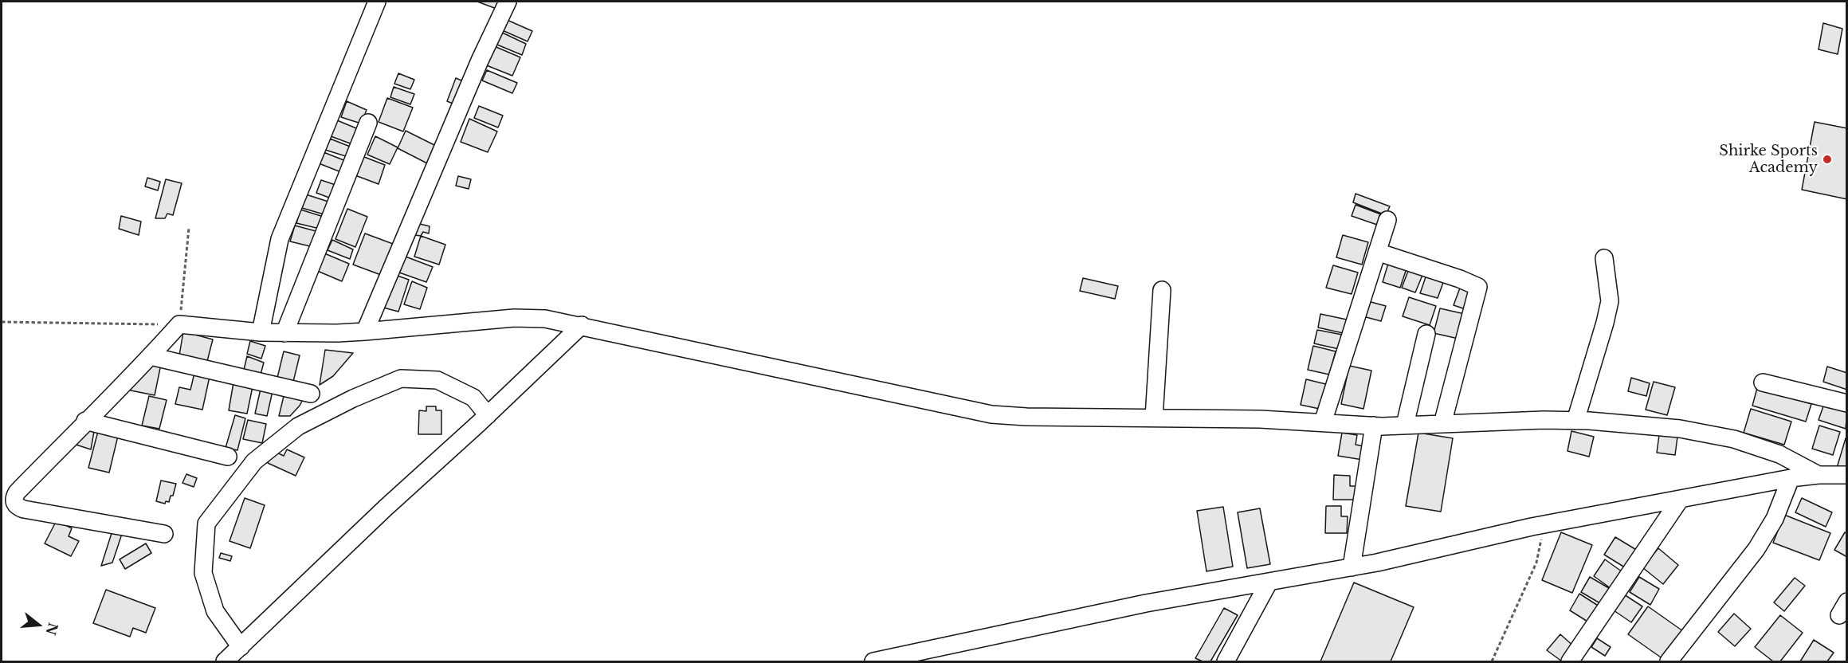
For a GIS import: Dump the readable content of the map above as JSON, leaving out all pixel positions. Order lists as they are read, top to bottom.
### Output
{
  "places": ["Shirke Sports Academy"],
  "north": "right"
}
